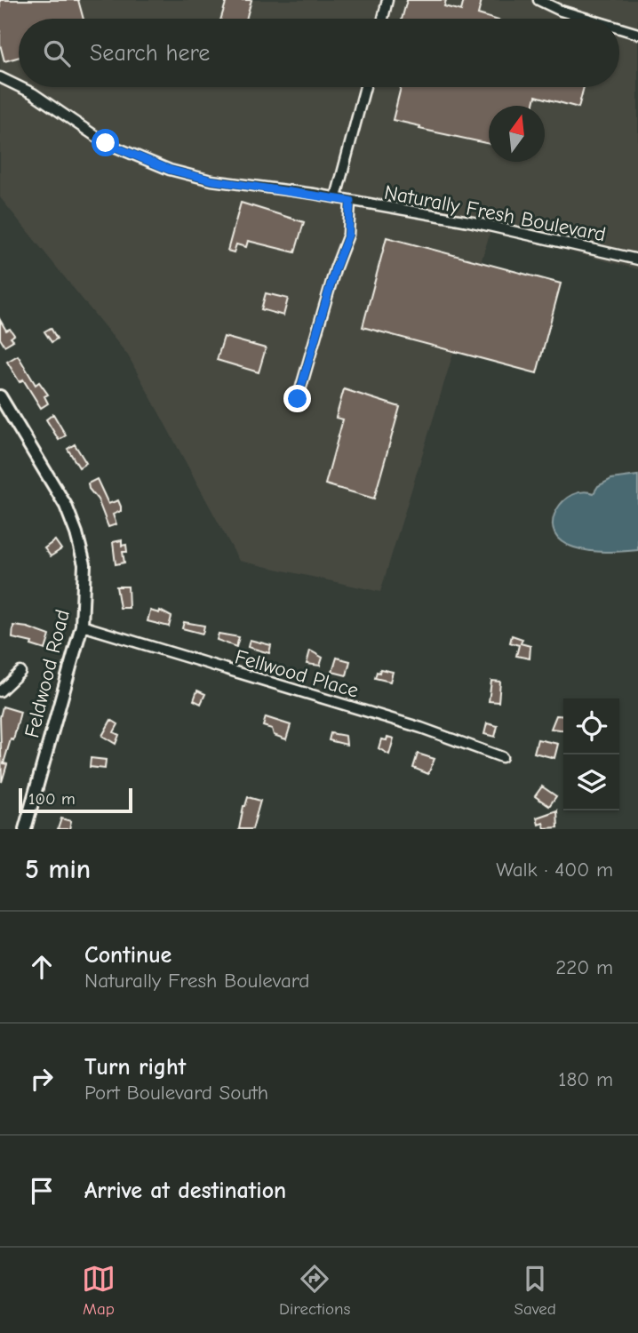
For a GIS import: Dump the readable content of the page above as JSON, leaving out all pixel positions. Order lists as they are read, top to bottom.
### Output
{
  "streets": {
    "street": ["Naturally Fresh Boulevard", "Feldwood Road", "Fellwood Place"]
  },
  "crossings": [
    ["Feldwood Road", "Fellwood Place"]
  ],
  "scale_bar": "100 m",
  "north": "top",
  "page": {
    "search": "Search here",
    "scale": "100 m",
    "heading": ["5 min", "Walk · 400 m"],
    "list": [
      ["Continue", "Naturally Fresh Boulevard", "220 m"],
      ["Turn right", "Port Boulevard South", "180 m"],
      "Arrive at destination"
    ],
    "nav": ["Map", "Directions", "Saved"]
  }
}
